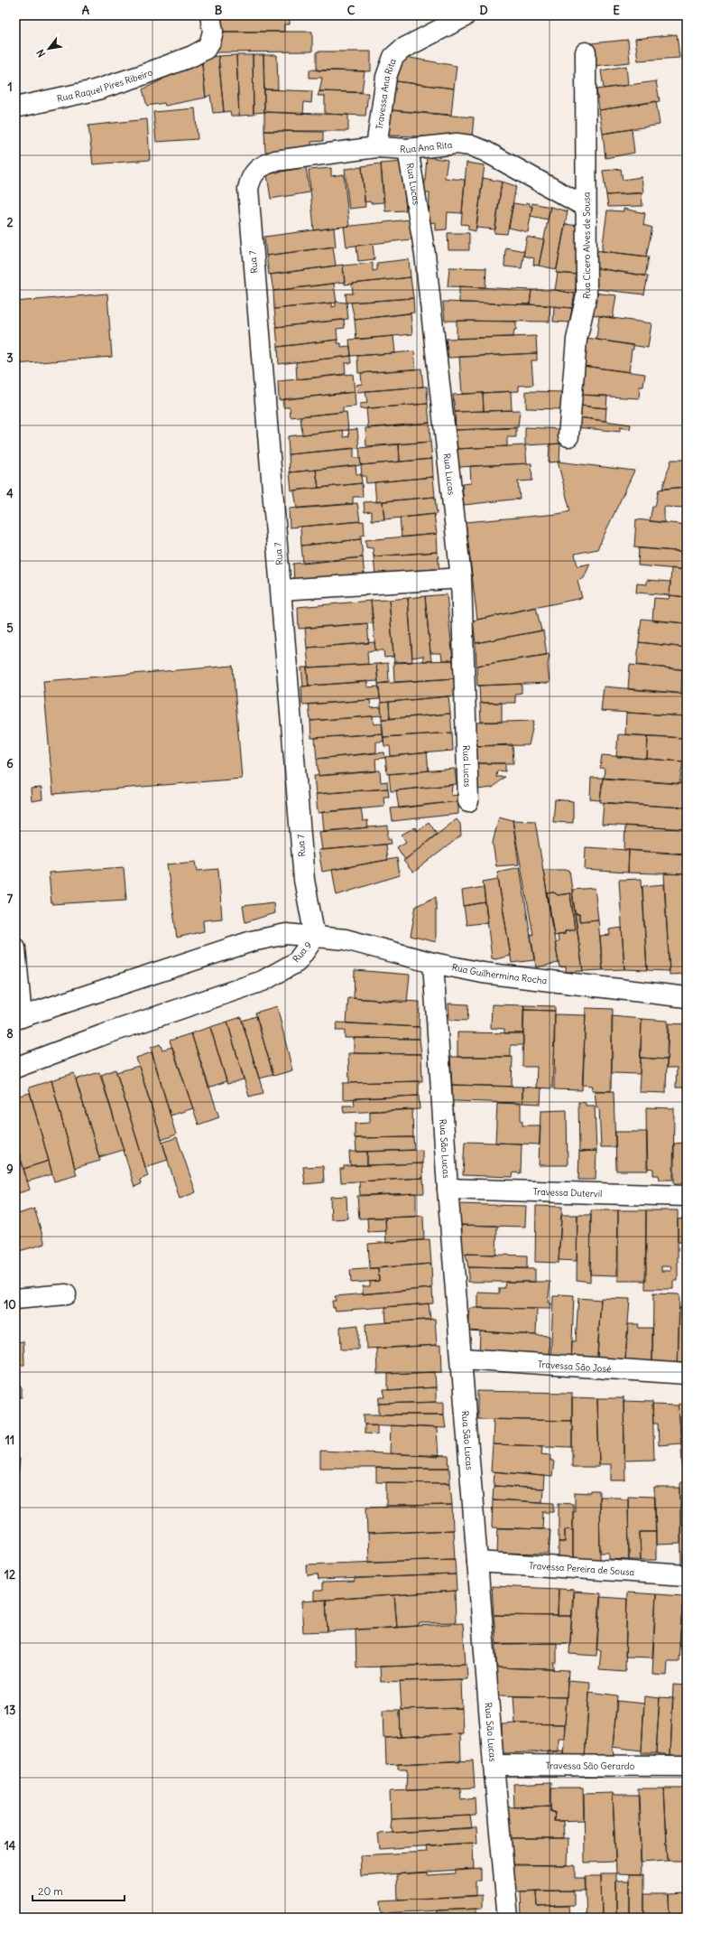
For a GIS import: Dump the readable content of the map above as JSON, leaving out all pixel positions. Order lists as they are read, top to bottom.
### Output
{
  "streets": {
    "street": [
      "Rua Raquel Pires Ribeiro",
      "Travessa Ana Rita",
      "Rua Ana Rita",
      "Rua Lucas",
      "Rua Cicero Alves de Sousa",
      "Rua 7",
      "Rua 9",
      "Rua Guilhermina Rocha",
      "Rua São Lucas",
      "Travessa Dutervil",
      "Travessa São José",
      "Travessa Pereira de Sousa",
      "Travessa São Gerardo"
    ]
  },
  "crossings": [
    ["Travessa Ana Rita", "Rua Ana Rita"],
    ["Rua Ana Rita", "Rua Lucas"],
    ["Rua Ana Rita", "Rua Cicero Alves de Sousa"],
    ["Rua Ana Rita", "Rua 7"],
    ["Rua 7", "Rua 9"],
    ["Rua 7", "Rua Guilhermina Rocha"],
    ["Rua 9", "Rua Guilhermina Rocha"],
    ["Rua Guilhermina Rocha", "Rua São Lucas"],
    ["Rua São Lucas", "Travessa Dutervil"],
    ["Rua São Lucas", "Travessa São José"],
    ["Rua São Lucas", "Travessa Pereira de Sousa"],
    ["Rua São Lucas", "Travessa São Gerardo"]
  ],
  "scale_bar": "20 m",
  "north": "bottom left",
  "grid": {
    "columns": [
      "A",
      "B",
      "C",
      "D",
      "E"
    ],
    "rows": [
      "1",
      "2",
      "3",
      "4",
      "5",
      "6",
      "7",
      "8",
      "9",
      "10",
      "11",
      "12",
      "13",
      "14"
    ]
  }
}
